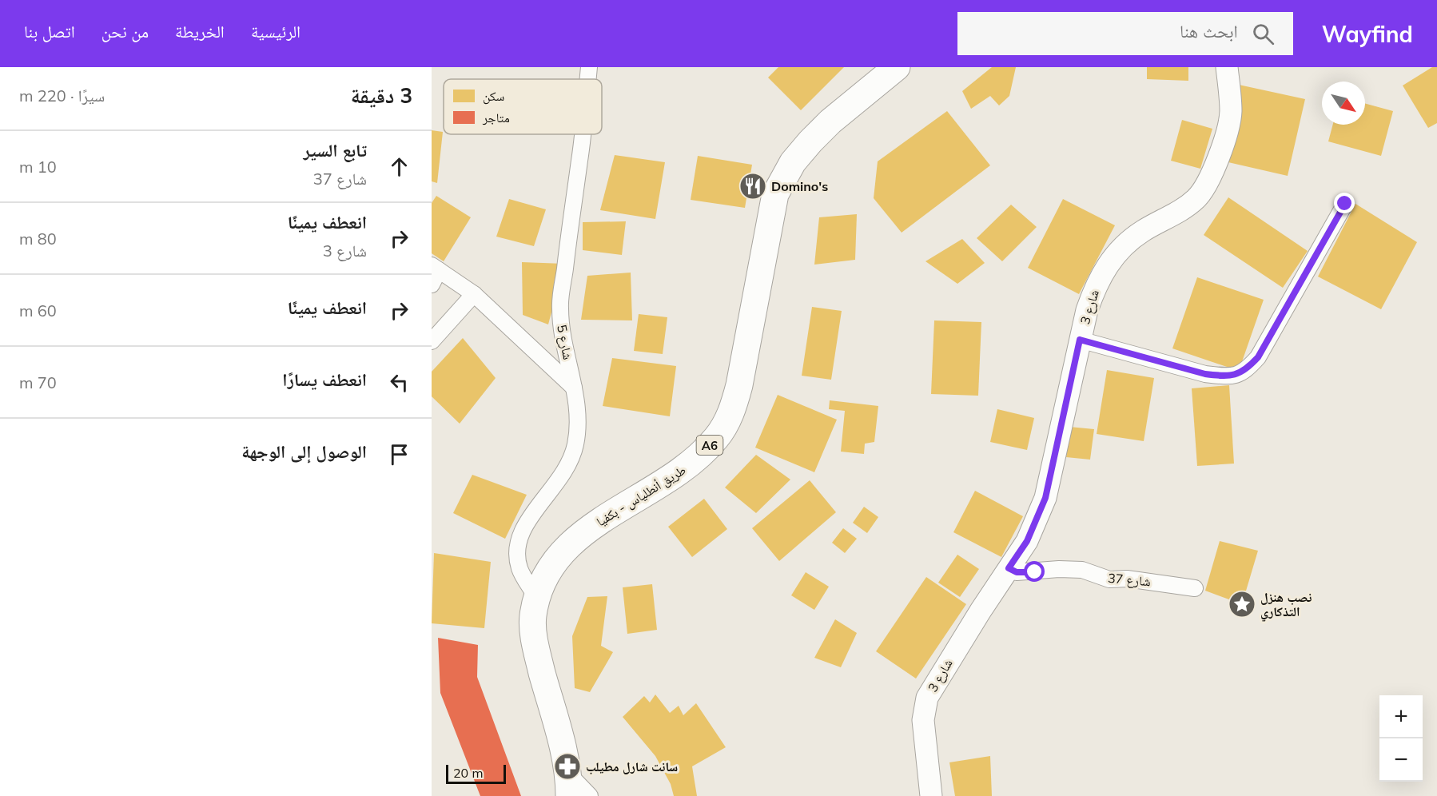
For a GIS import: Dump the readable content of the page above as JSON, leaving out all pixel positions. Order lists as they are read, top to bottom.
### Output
{
  "streets": {
    "highway": ["A6", "طريق أنطلياس - بكفيا"],
    "street": ["شارع 3", "شارع 5", "شارع 37"]
  },
  "crossings": [
    ["شارع 3", "شارع 37"],
    ["شارع 5", "طريق أنطلياس - بكفيا"]
  ],
  "places": {
    "restaurant": ["Domino's"],
    "place": ["نصب هنزل التذكاري"],
    "pharmacy": ["سانت شارل مطيلب"]
  },
  "legend": ["سكن", "متاجر"],
  "scale_bar": "20 m",
  "north": "bottom right",
  "page": {
    "header": "Wayfind",
    "search": "ابحث هنا",
    "nav": [
      "الرئيسية",
      "الخريطة",
      "من نحن",
      "اتصل بنا"
    ],
    "heading": ["3 دقيقة", "سيرًا · 220 m"],
    "list": [
      ["تابع السير", "شارع 37", "10 m"],
      ["انعطف يمينًا", "شارع 3", "80 m"],
      ["انعطف يمينًا", "60 m"],
      ["انعطف يسارًا", "70 m"],
      "الوصول إلى الوجهة"
    ],
    "map_buttons": ["+", "−"],
    "scale": "20 m"
  }
}
